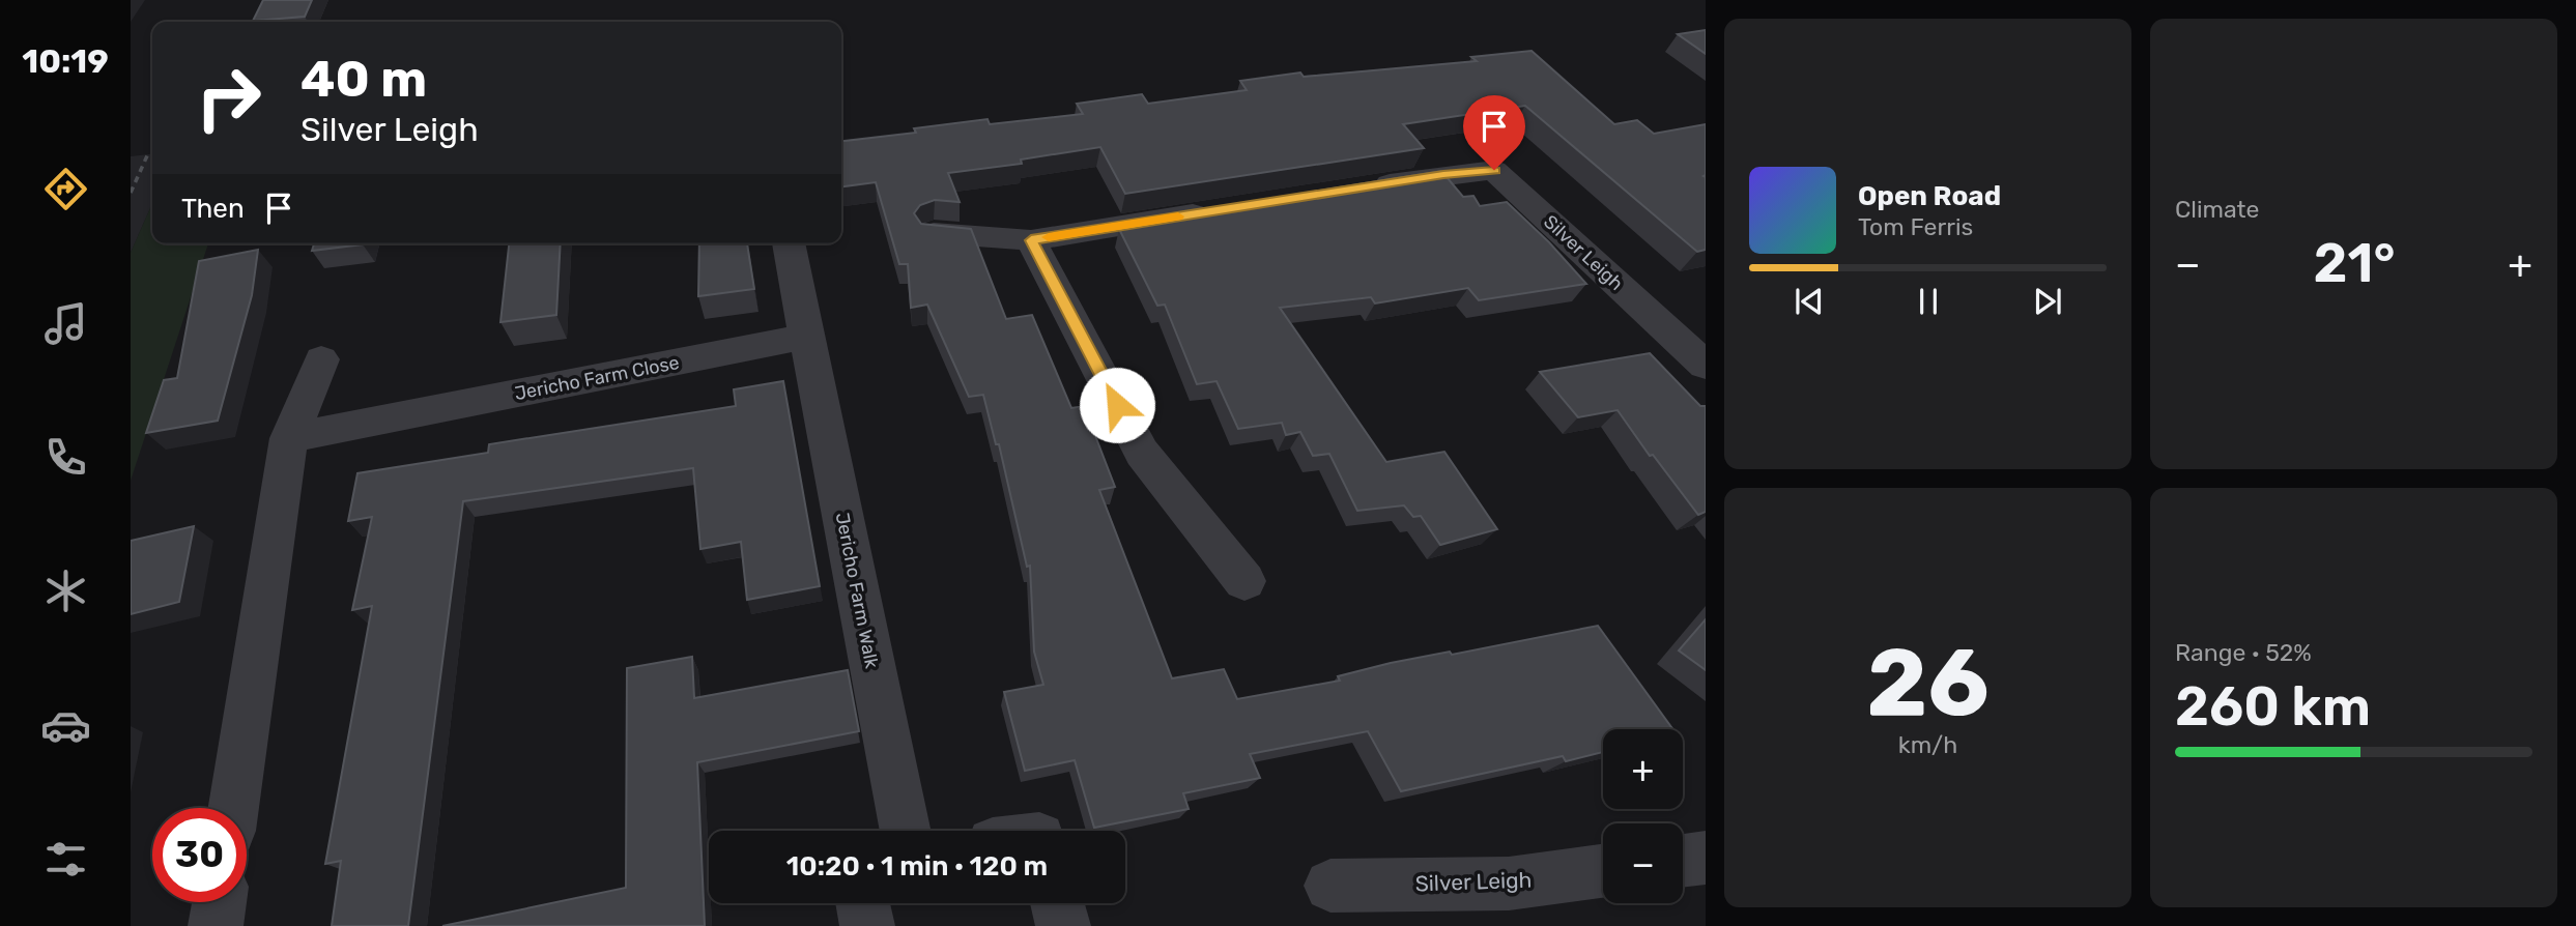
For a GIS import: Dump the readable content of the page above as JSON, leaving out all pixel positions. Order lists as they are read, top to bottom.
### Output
{
  "streets": {
    "street": ["Silver Leigh", "Jericho Farm Close", "Jericho Farm Walk"]
  },
  "crossings": [
    ["Jericho Farm Close", "Jericho Farm Walk"]
  ],
  "page": {
    "tabs": "10:19",
    "tile": [
      "Climate",
      ["26", "km/h"],
      ["Range · 52%", "260 km"]
    ],
    "turn": ["40 m", "Silver Leigh"],
    "song": ["Open Road", "Tom Ferris"],
    "then": "Then",
    "heat": ["−", "21°", "+"],
    "map_buttons": ["+", "−"],
    "limit": "30",
    "trip": "10:20 · 1 min · 120 m"
  }
}
